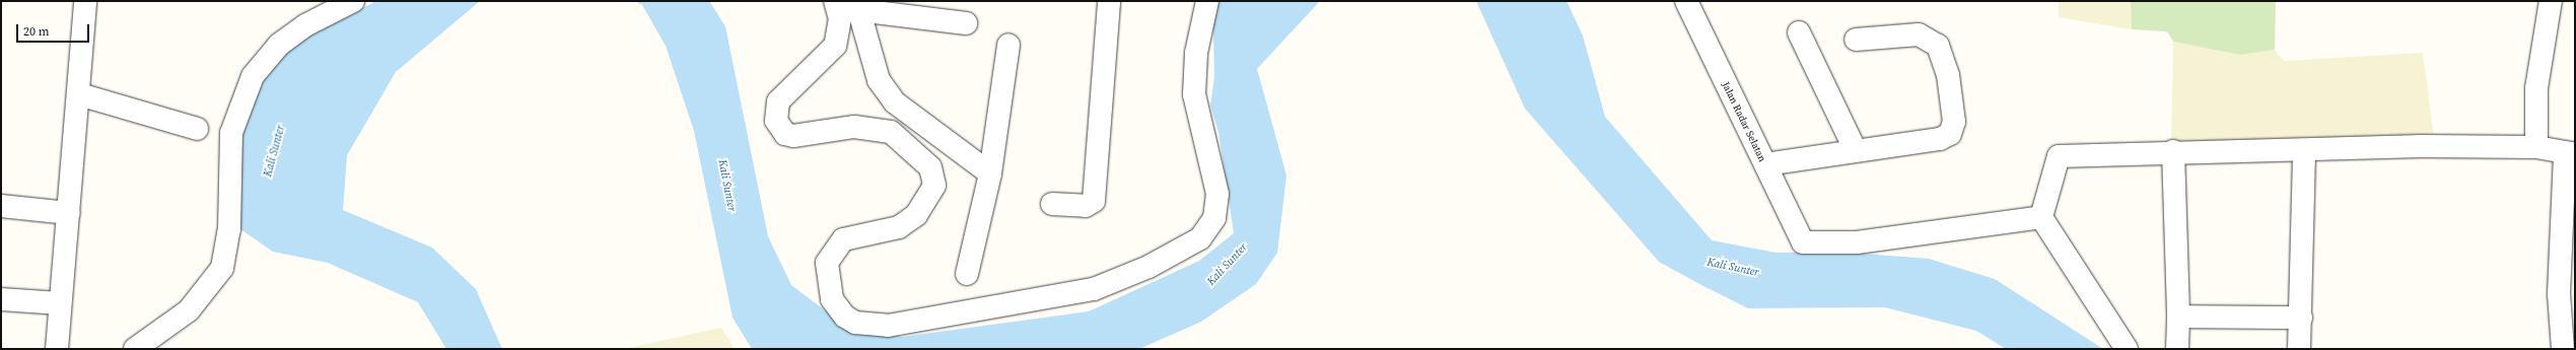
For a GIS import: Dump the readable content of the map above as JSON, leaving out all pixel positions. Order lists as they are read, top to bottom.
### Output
{
  "streets": {
    "street": ["Jalan Radar Selatan"]
  },
  "water": ["Kali Sunter"],
  "scale_bar": "20 m"
}
